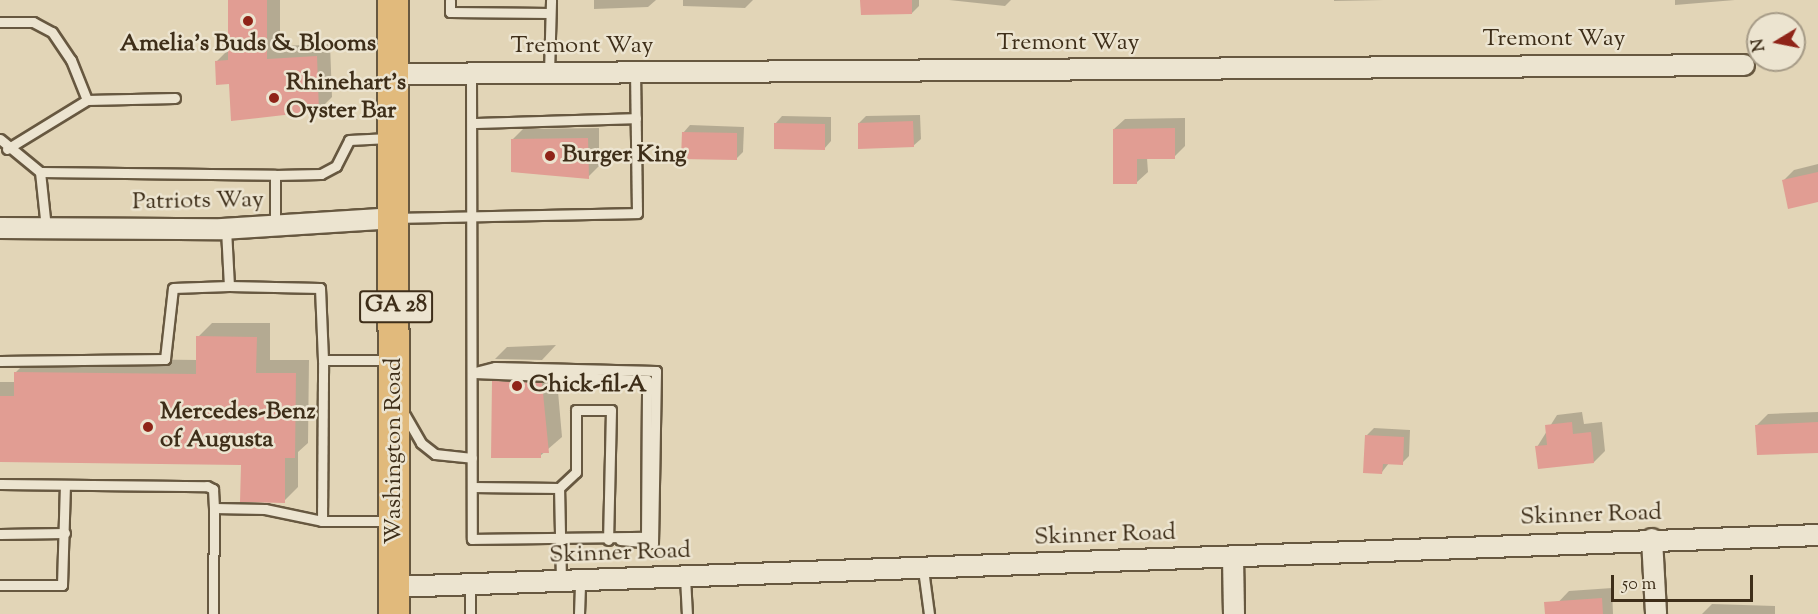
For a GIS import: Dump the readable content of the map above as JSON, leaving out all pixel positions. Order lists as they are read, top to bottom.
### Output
{
  "streets": {
    "main road": ["GA 28", "Washington Road"],
    "street": ["Tremont Way", "Patriots Way", "Skinner Road"]
  },
  "crossings": [
    ["Tremont Way", "Washington Road"],
    ["Patriots Way", "Washington Road"],
    ["Washington Road", "Skinner Road"]
  ],
  "places": [
    "Amelia's Buds & Blooms",
    "Rhinehart's Oyster Bar",
    "Burger King",
    "Chick-fil-A",
    "Mercedes-Benz of Augusta"
  ],
  "scale_bar": "50 m",
  "north": "left"
}
